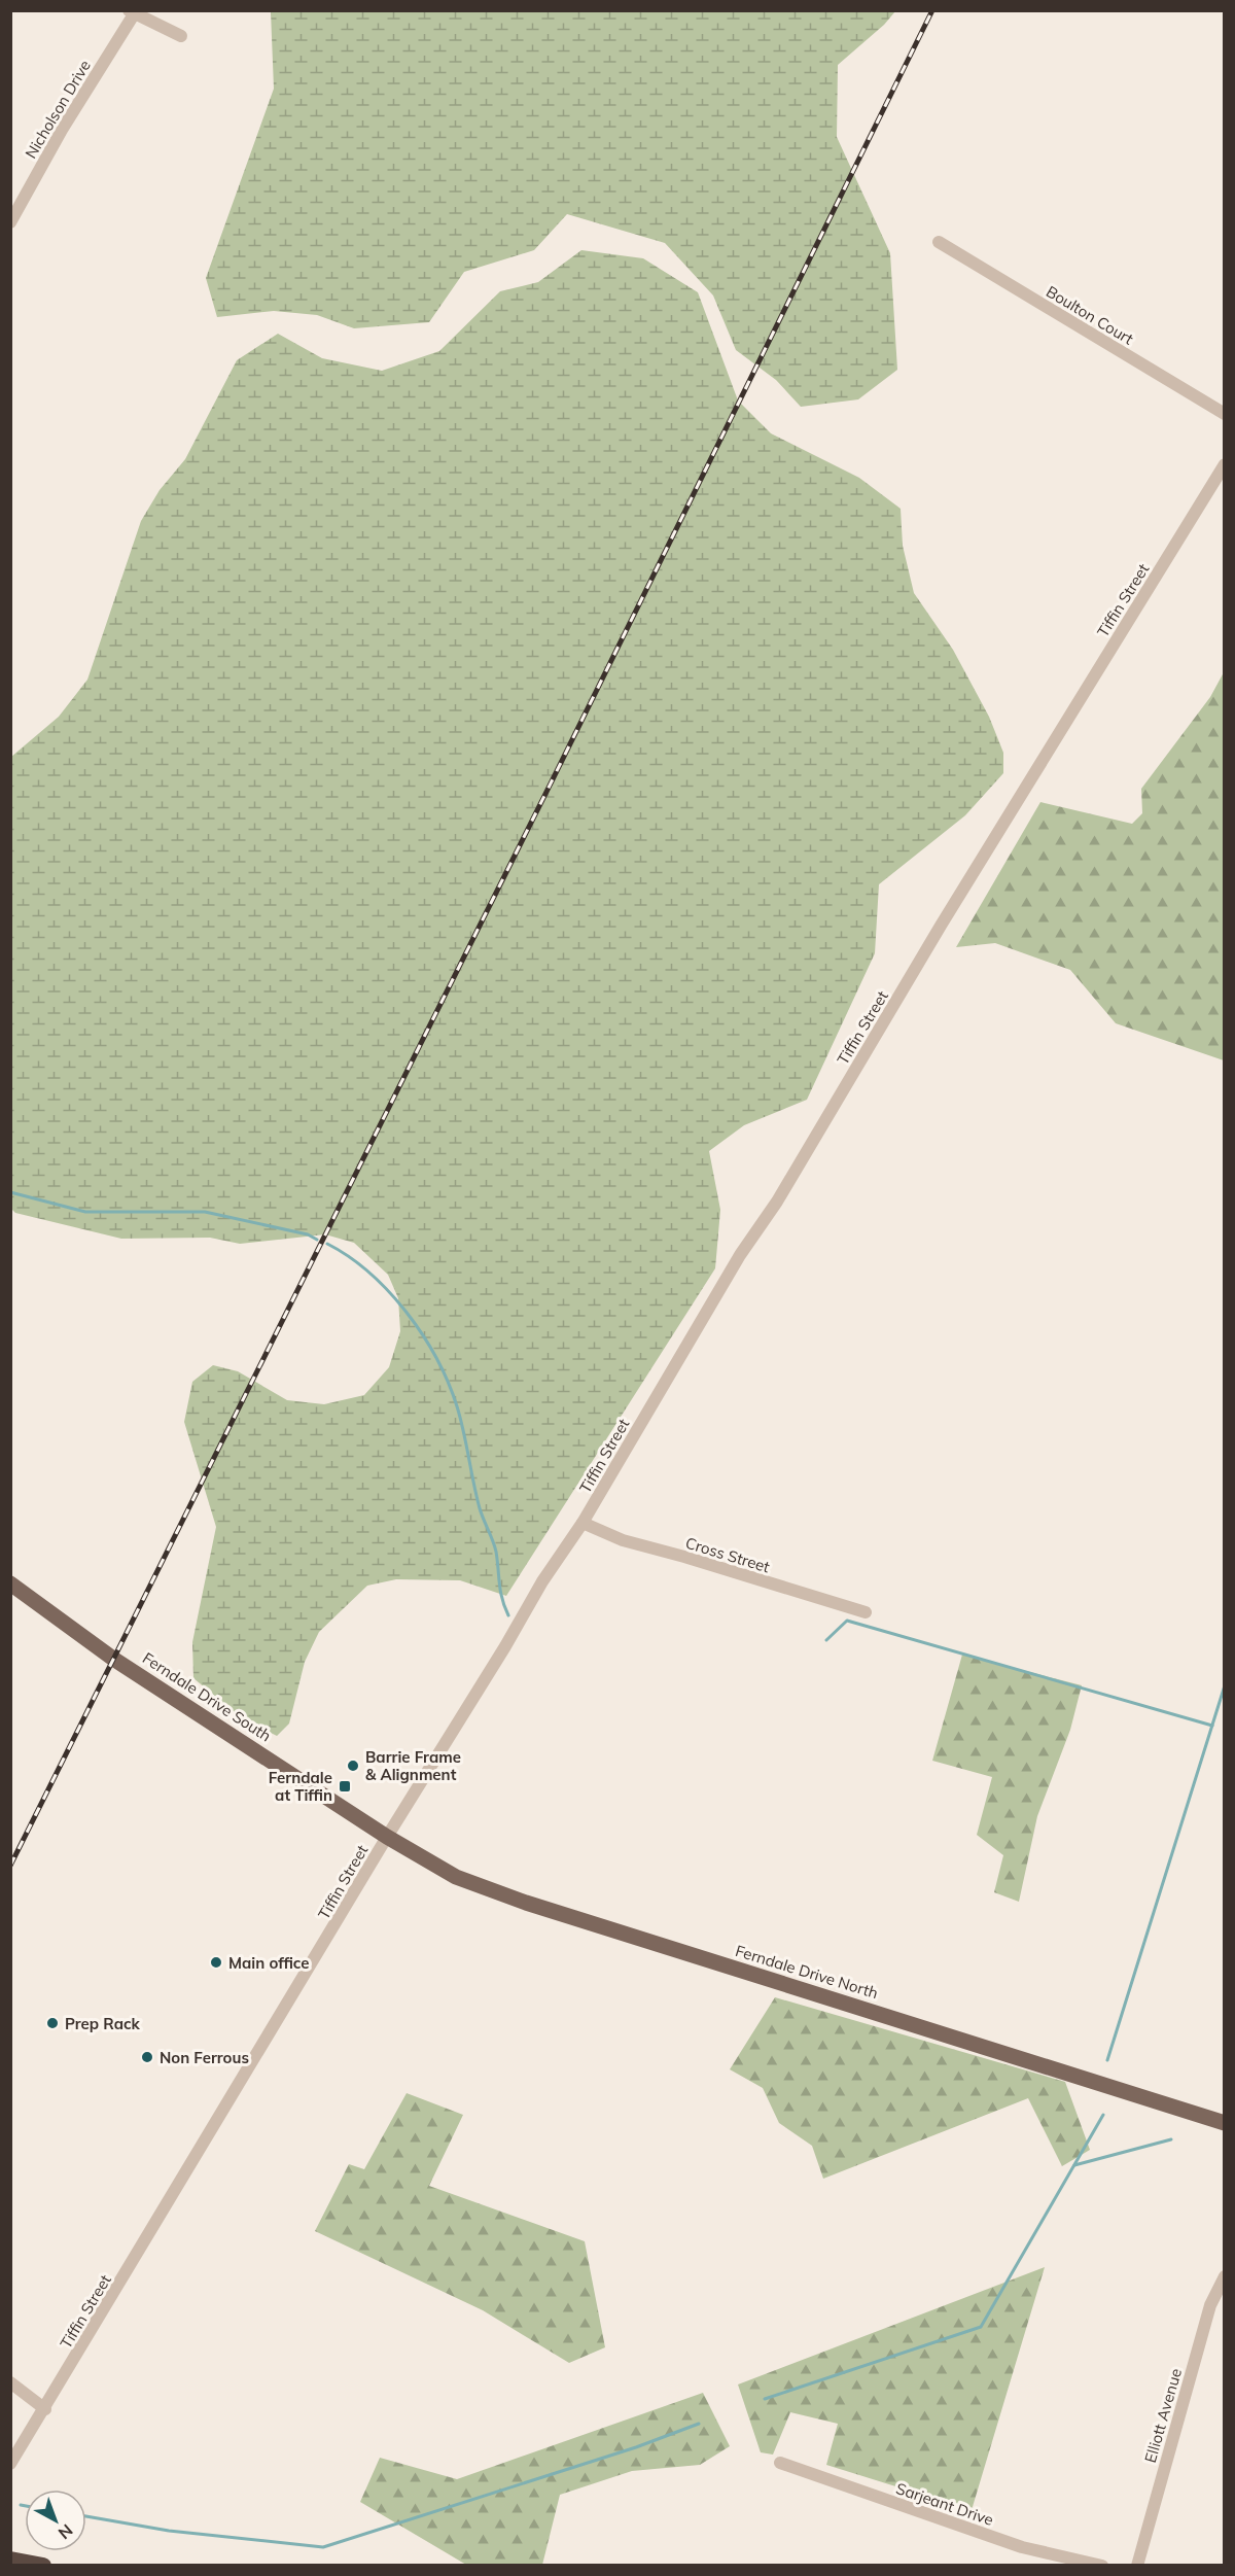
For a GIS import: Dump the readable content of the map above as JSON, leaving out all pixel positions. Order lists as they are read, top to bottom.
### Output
{
  "streets": {
    "main road": ["Ferndale Drive South", "Ferndale Drive North"],
    "street": [
      "Nicholson Drive",
      "Boulton Court",
      "Tiffin Street",
      "Cross Street",
      "Elliott Avenue",
      "Sarjeant Drive"
    ]
  },
  "crossings": [
    ["Tiffin Street", "Cross Street"],
    ["Tiffin Street", "Ferndale Drive South"],
    ["Tiffin Street", "Ferndale Drive North"],
    ["Ferndale Drive South", "Ferndale Drive North"]
  ],
  "places": {
    "other": [
      "Barrie Frame & Alignment",
      "Main office",
      "Prep Rack",
      "Non Ferrous"
    ],
    "transit": ["Ferndale at Tiffin"]
  },
  "north": "bottom right"
}
